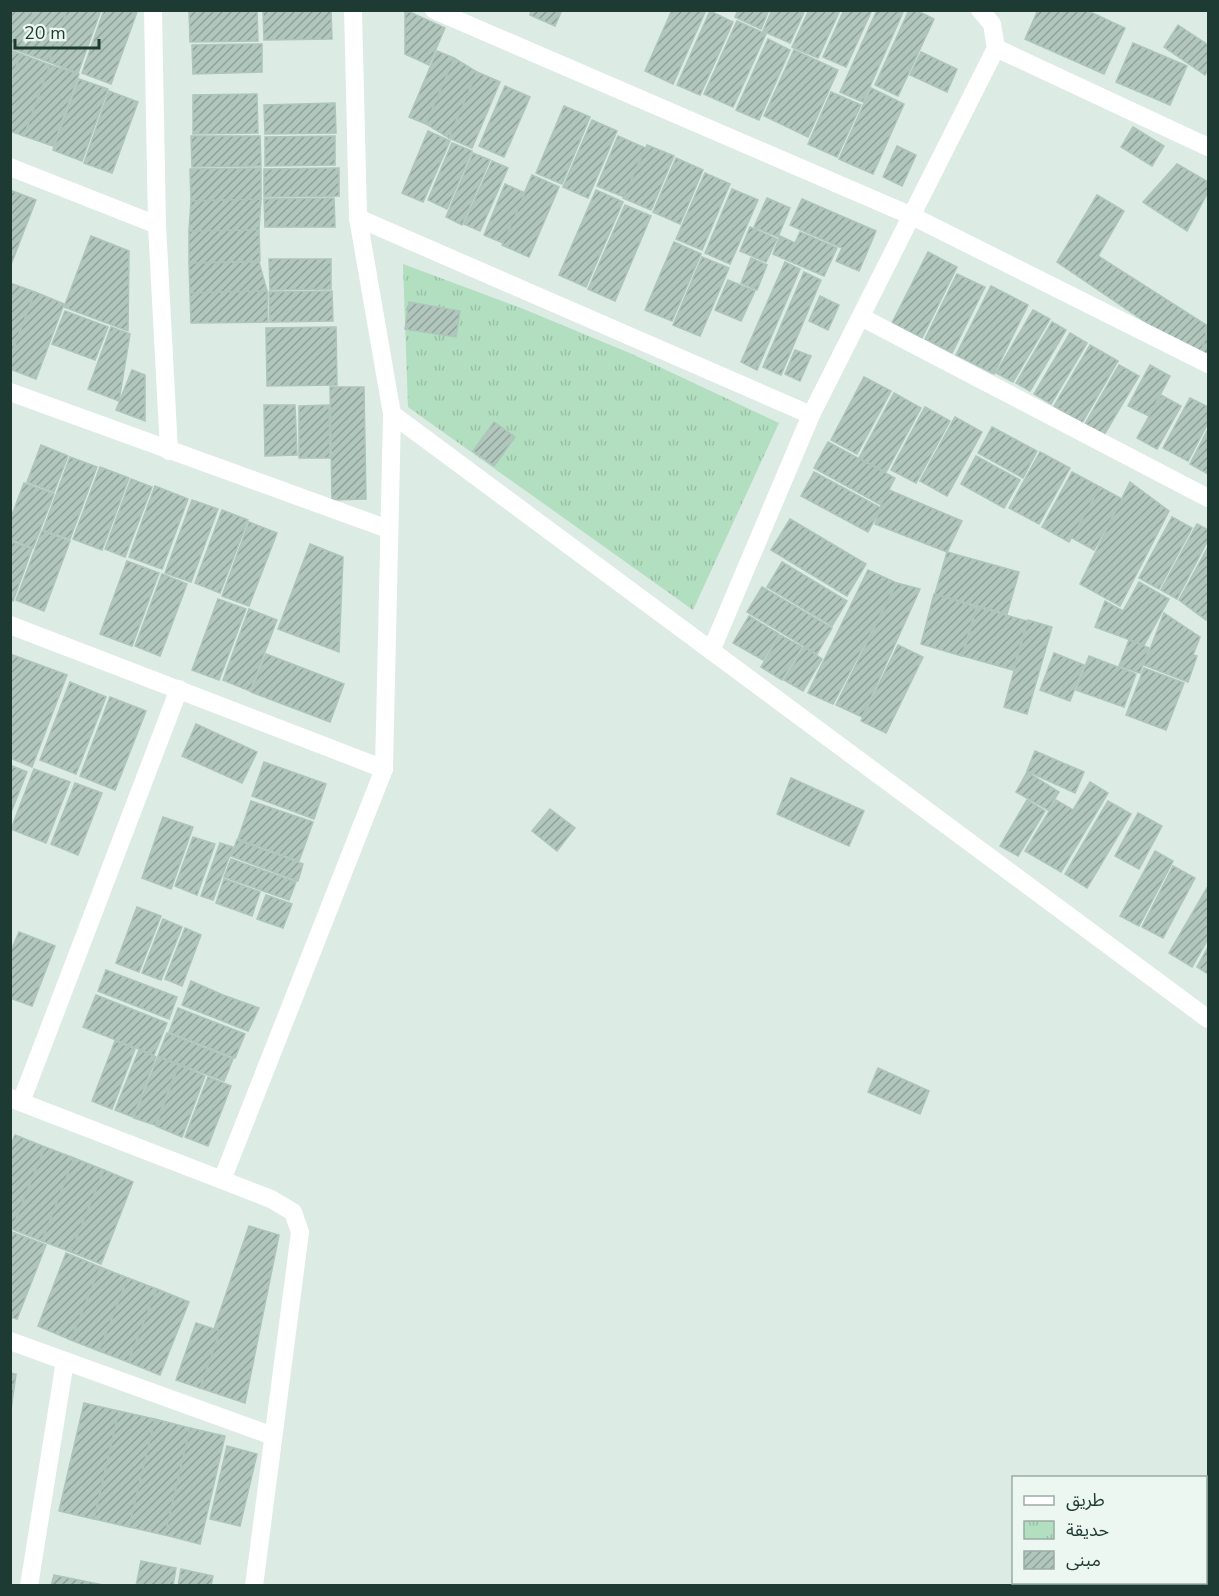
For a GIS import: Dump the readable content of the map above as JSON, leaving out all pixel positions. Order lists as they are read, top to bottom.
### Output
{
  "legend": ["طريق", "حديقة", "مبنى"],
  "scale_bar": "20 m"
}
